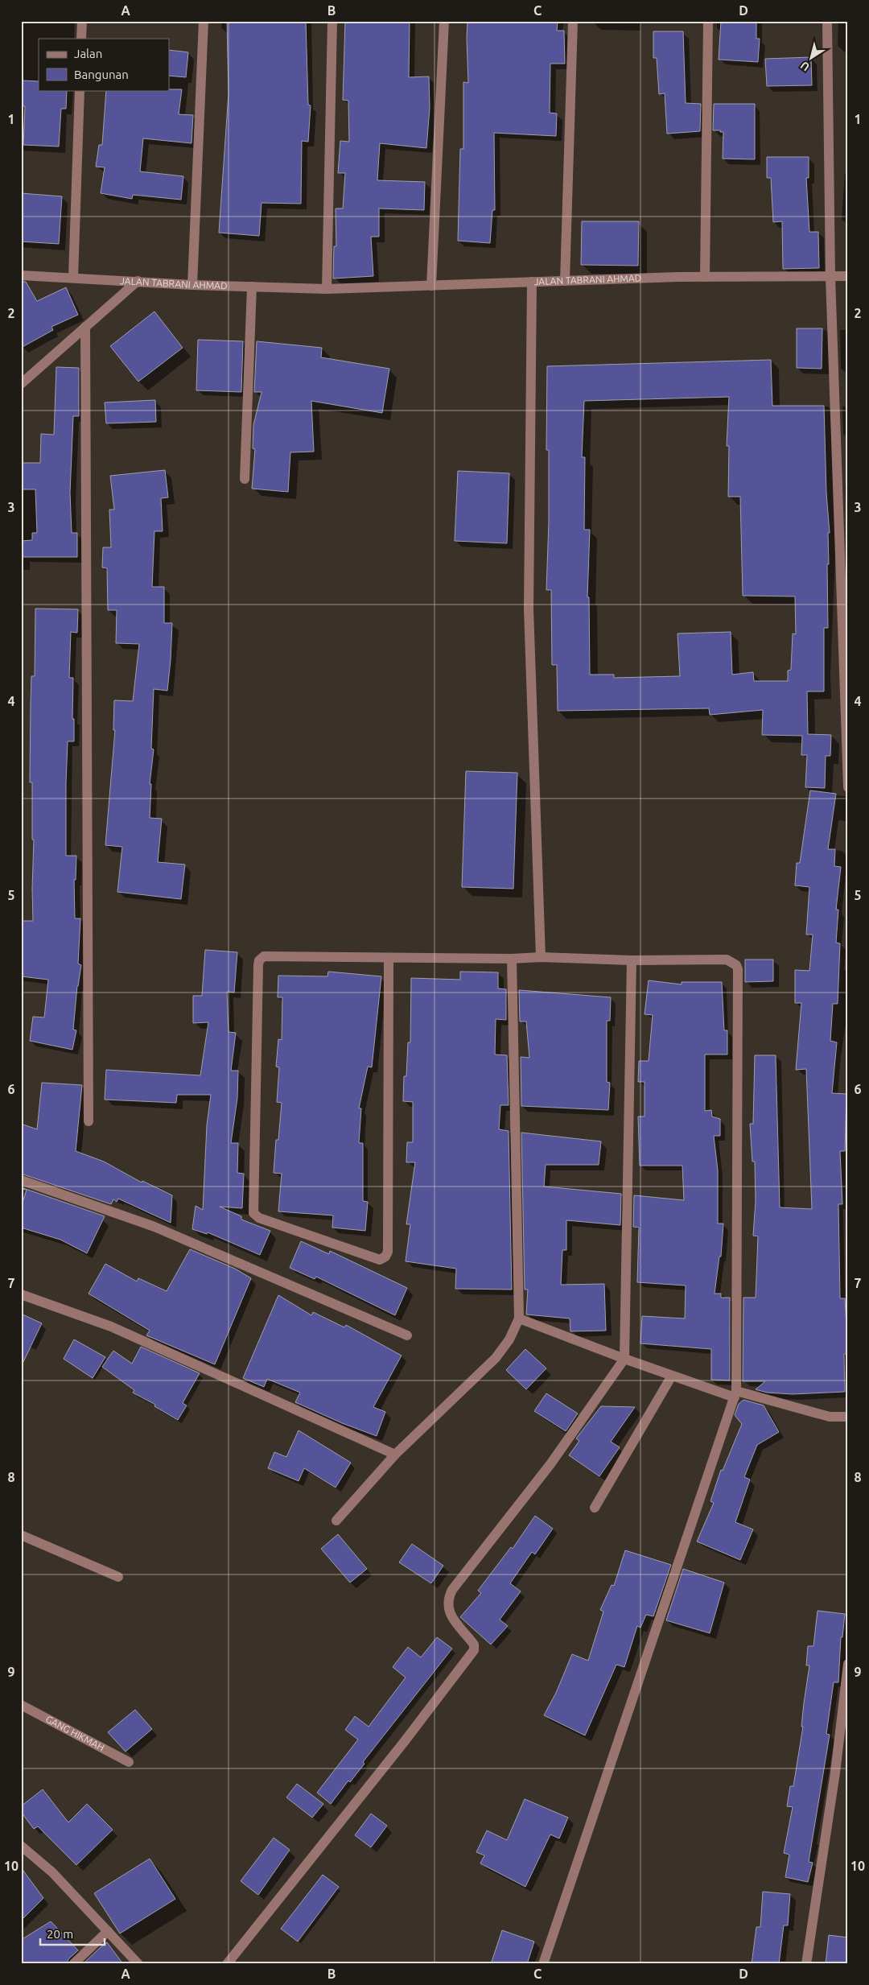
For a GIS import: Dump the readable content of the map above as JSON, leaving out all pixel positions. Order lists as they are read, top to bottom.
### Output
{
  "streets": {
    "street": ["JALAN TABRANI AHMAD", "GANG HIKMAH"]
  },
  "legend": ["Jalan", "Bangunan"],
  "scale_bar": "20 m",
  "north": "bottom left",
  "grid": {
    "columns": [
      "A",
      "B",
      "C",
      "D"
    ],
    "rows": [
      "1",
      "2",
      "3",
      "4",
      "5",
      "6",
      "7",
      "8",
      "9",
      "10"
    ]
  }
}
